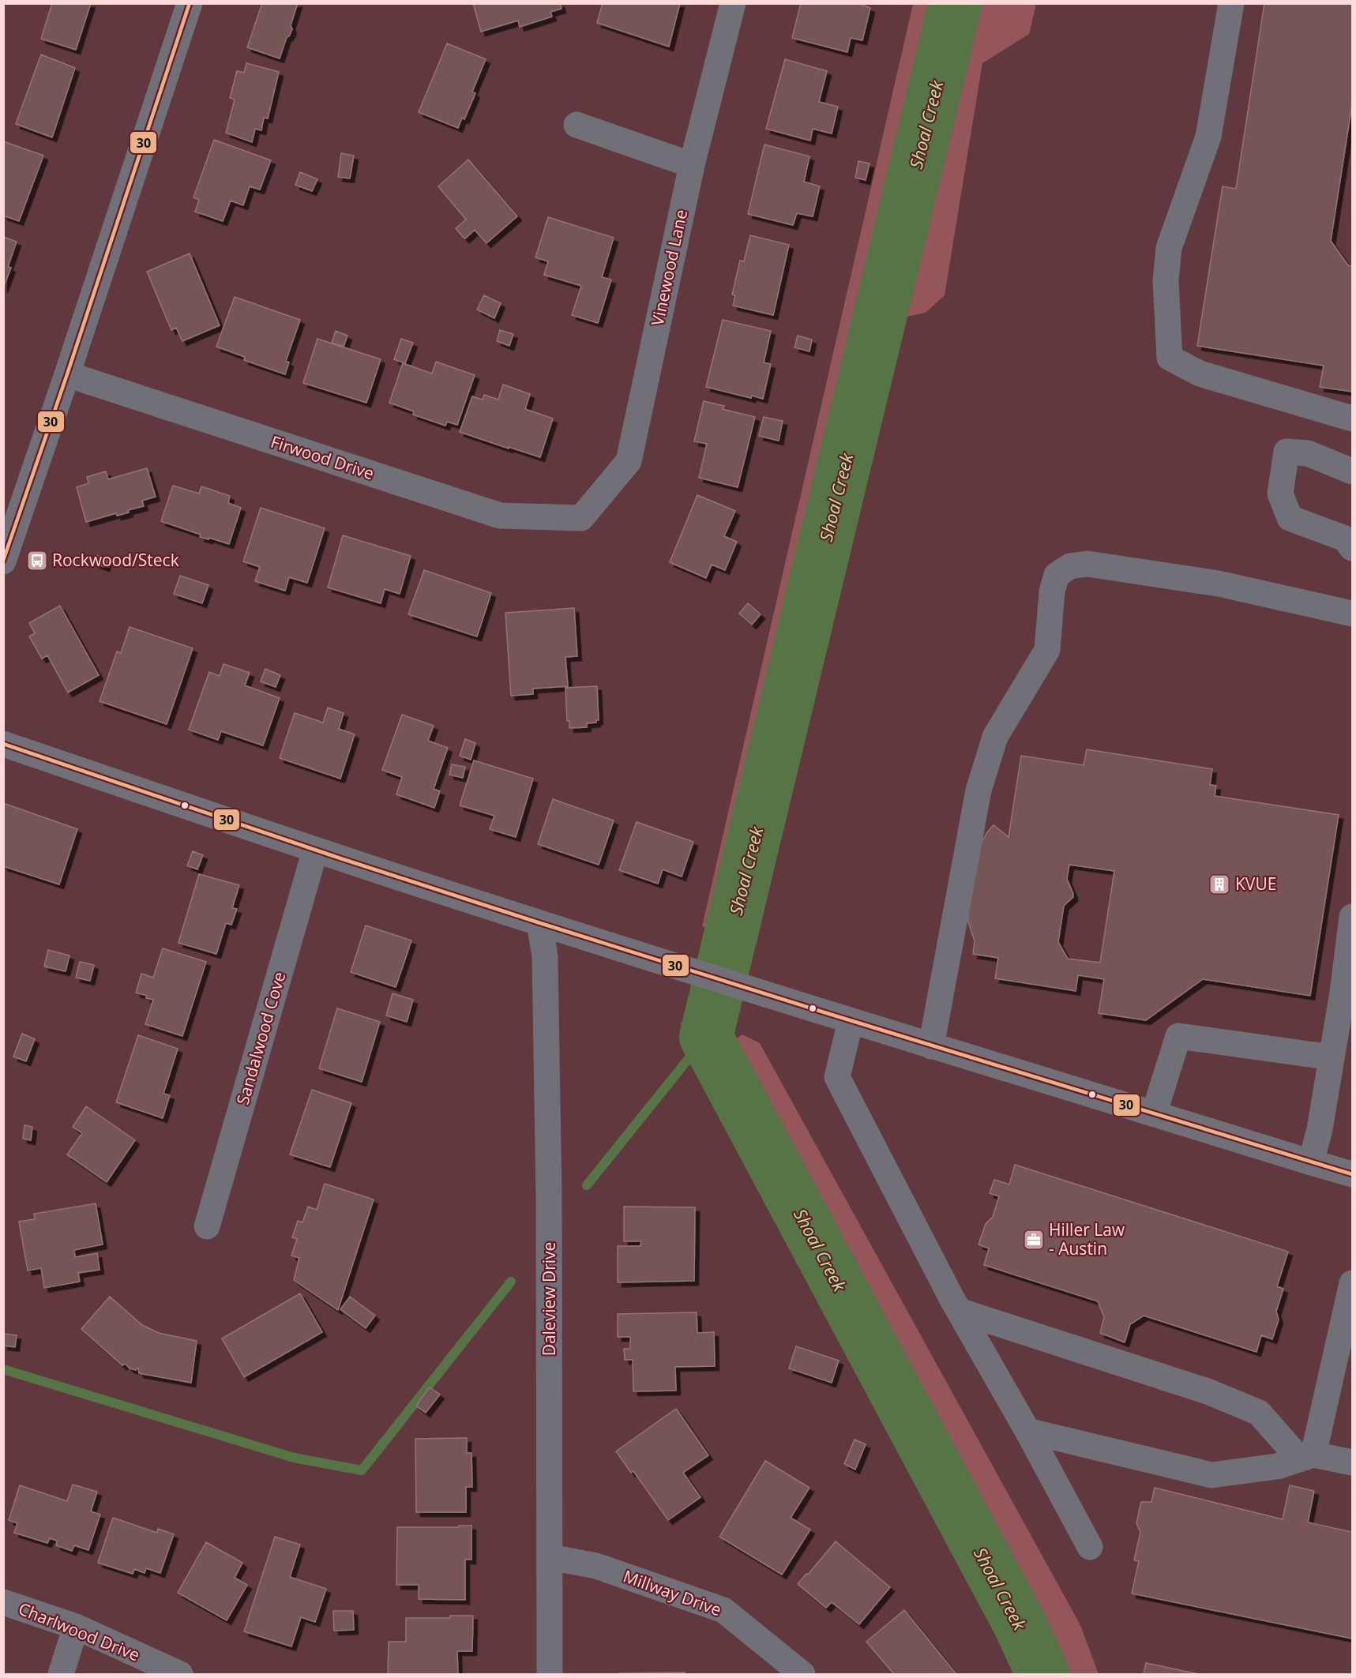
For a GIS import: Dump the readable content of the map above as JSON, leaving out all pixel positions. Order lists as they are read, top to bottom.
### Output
{
  "streets": {
    "street": [
      "Vinewood Lane",
      "Firwood Drive",
      "Sandalwood Cove",
      "Daleview Drive",
      "Millway Drive",
      "Charlwood Drive"
    ]
  },
  "crossings": [
    ["Vinewood Lane", "Firwood Drive"],
    ["Daleview Drive", "Millway Drive"]
  ],
  "water": ["Shoal Creek"],
  "places": {
    "bus stop": ["Rockwood/Steck"],
    "building": ["KVUE"],
    "office": ["Hiller Law - Austin"]
  },
  "lines": ["transit line 30"]
}
